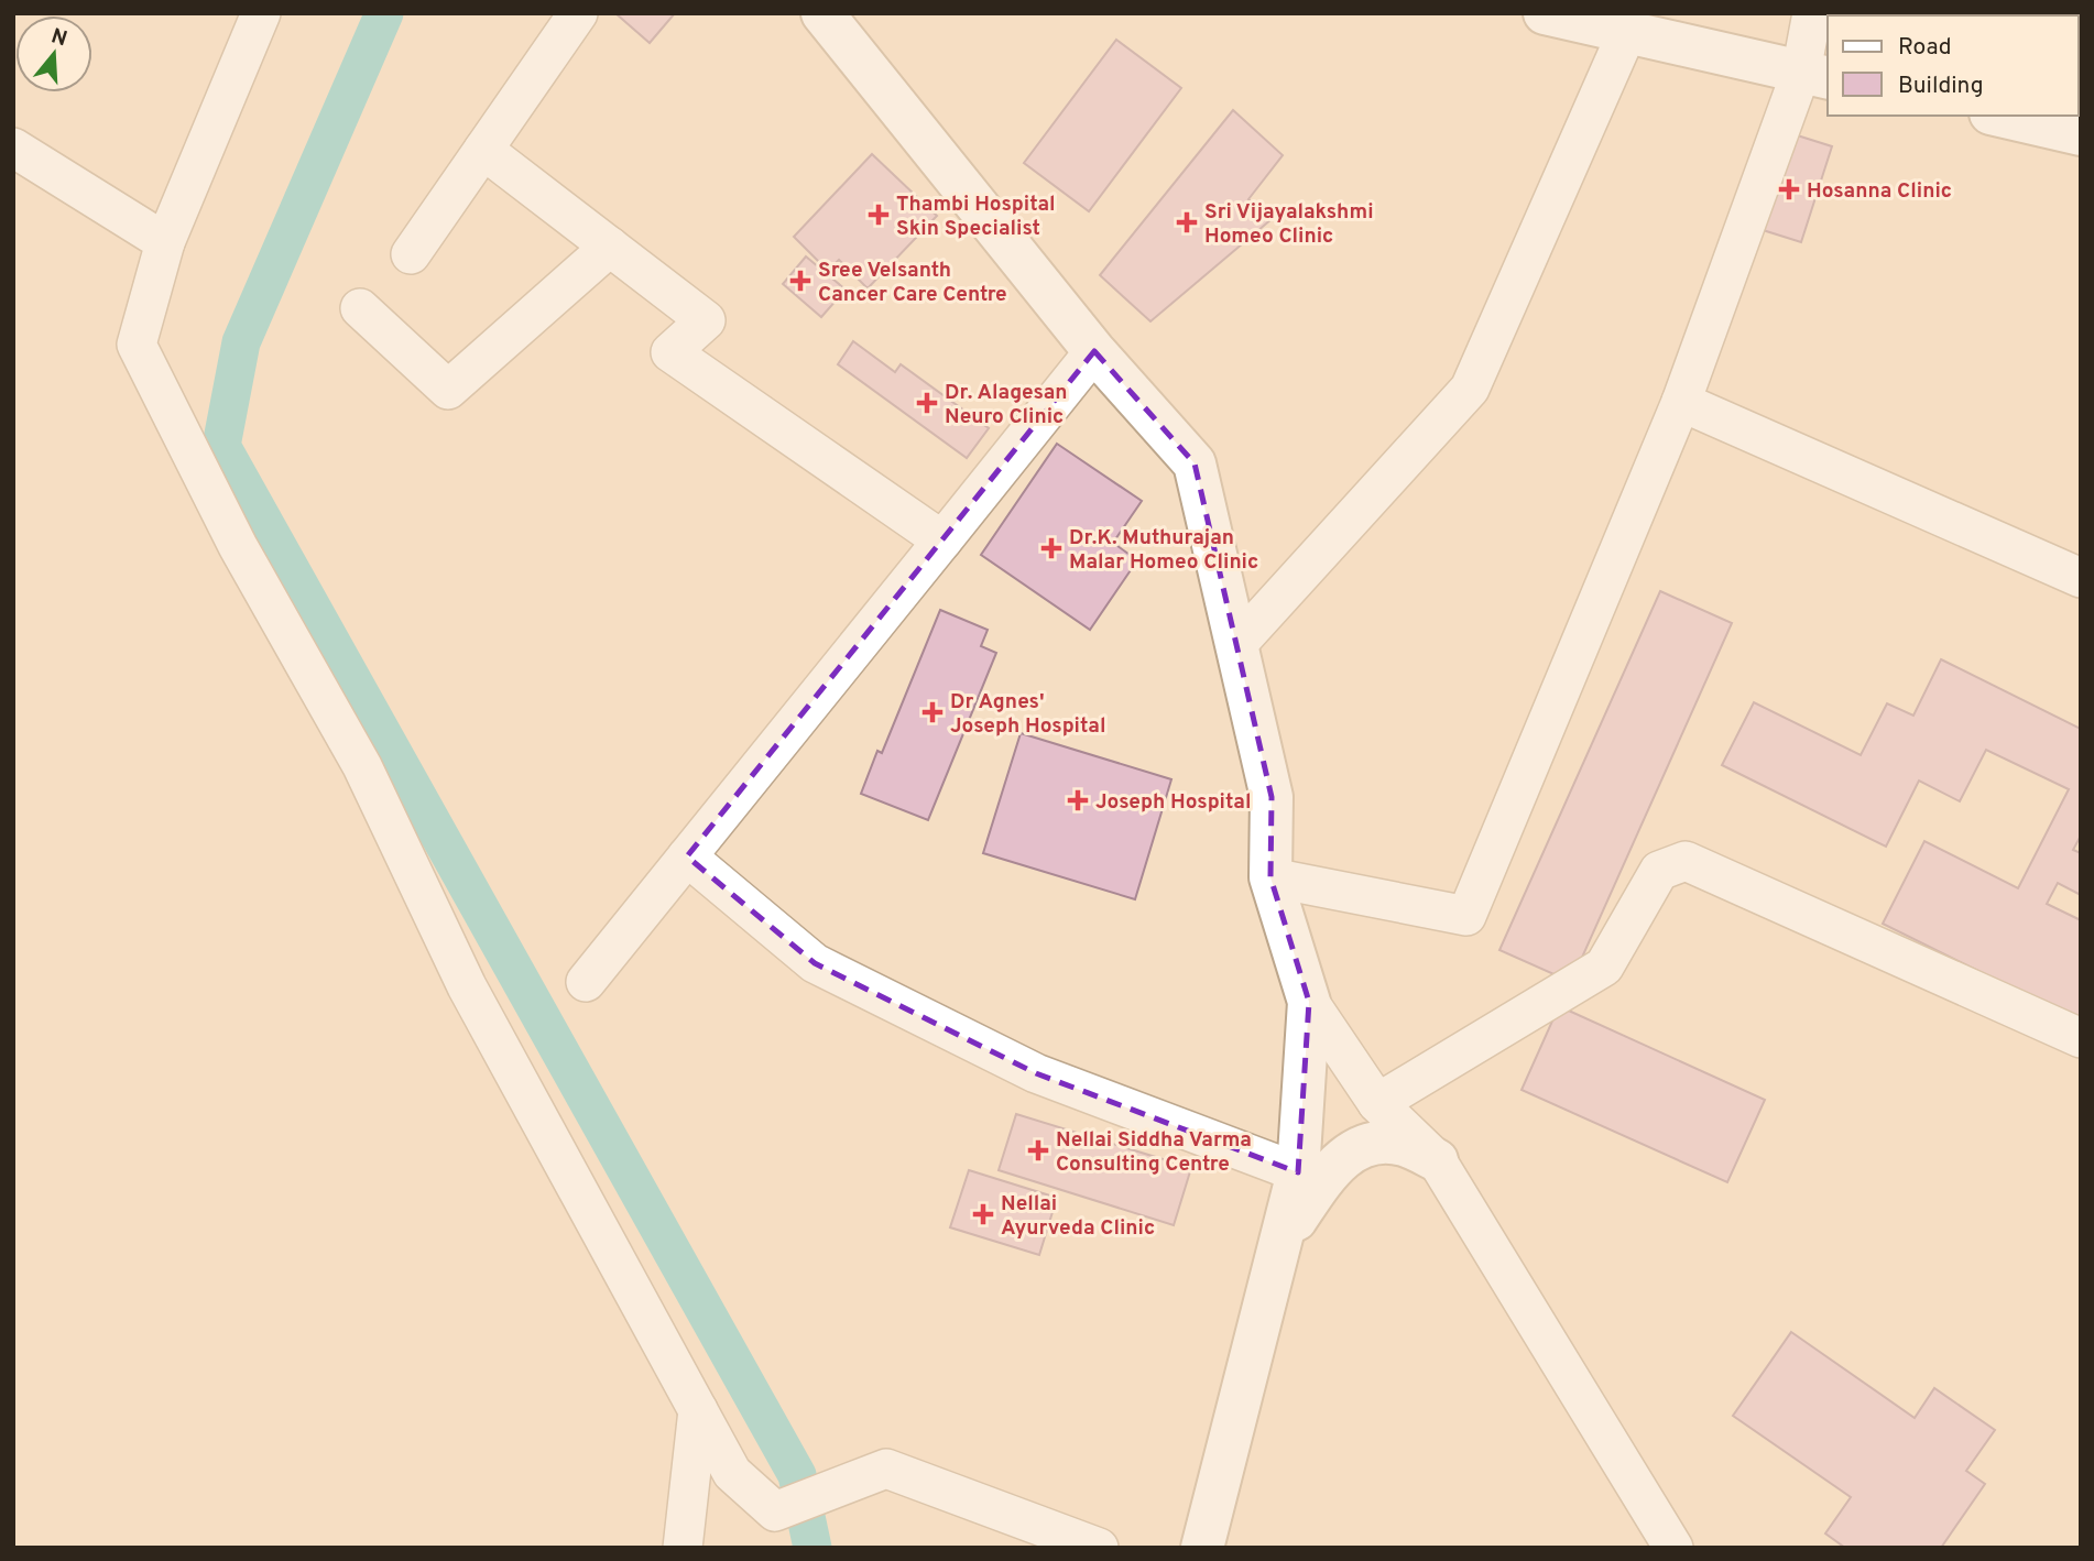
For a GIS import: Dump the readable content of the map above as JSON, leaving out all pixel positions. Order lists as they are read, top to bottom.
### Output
{
  "places": {
    "health": [
      "Hosanna Clinic",
      "Thambi Hospital Skin Specialist",
      "Sri Vijayalakshmi Homeo Clinic",
      "Sree Velsanth Cancer Care Centre",
      "Dr. Alagesan Neuro Clinic",
      "Dr.K. Muthurajan Malar Homeo Clinic",
      "Dr Agnes' Joseph Hospital",
      "Joseph Hospital",
      "Nellai Siddha Varma Consulting Centre",
      "Nellai Ayurveda Clinic"
    ]
  },
  "legend": ["Road", "Building"],
  "north": "top"
}
